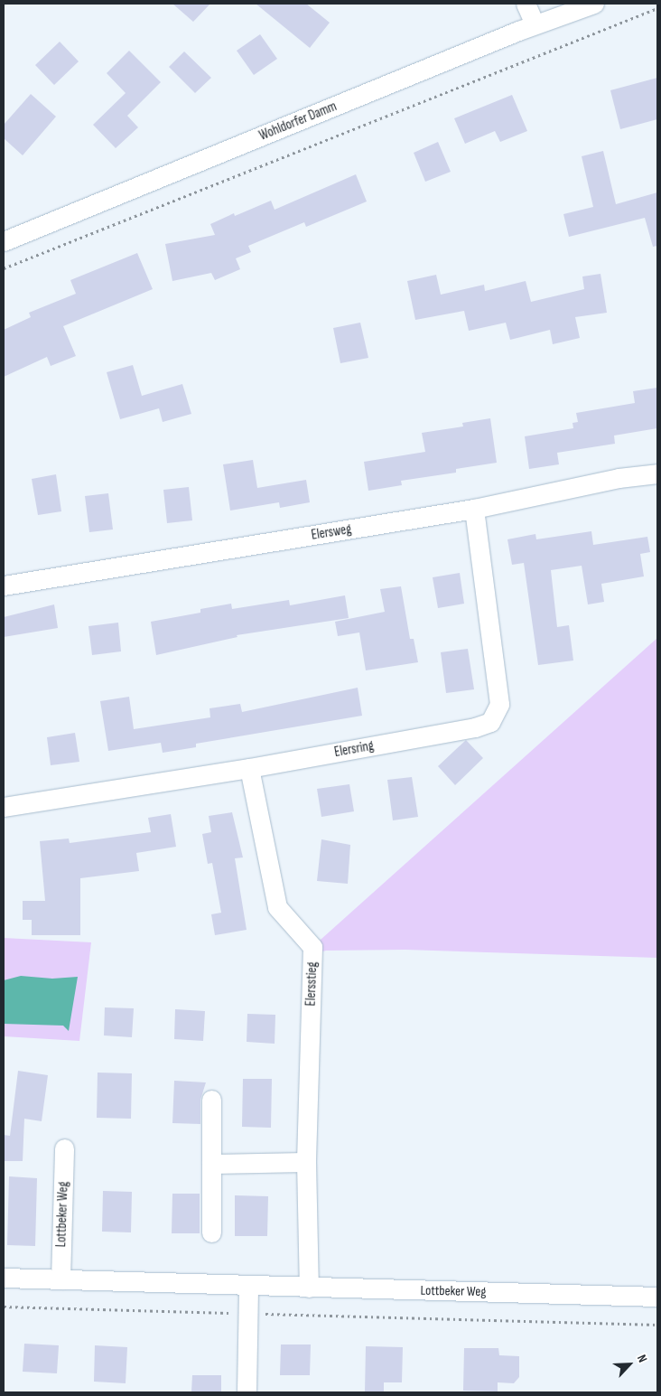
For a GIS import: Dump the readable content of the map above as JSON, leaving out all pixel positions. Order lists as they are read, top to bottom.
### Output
{
  "streets": {
    "street": [
      "Wohldorfer Damm",
      "Elersweg",
      "Elersring",
      "Elersstieg",
      "Lottbeker Weg"
    ]
  },
  "crossings": [
    ["Elersweg", "Elersring"],
    ["Elersring", "Elersstieg"],
    ["Elersstieg", "Lottbeker Weg"]
  ],
  "north": "top right"
}
